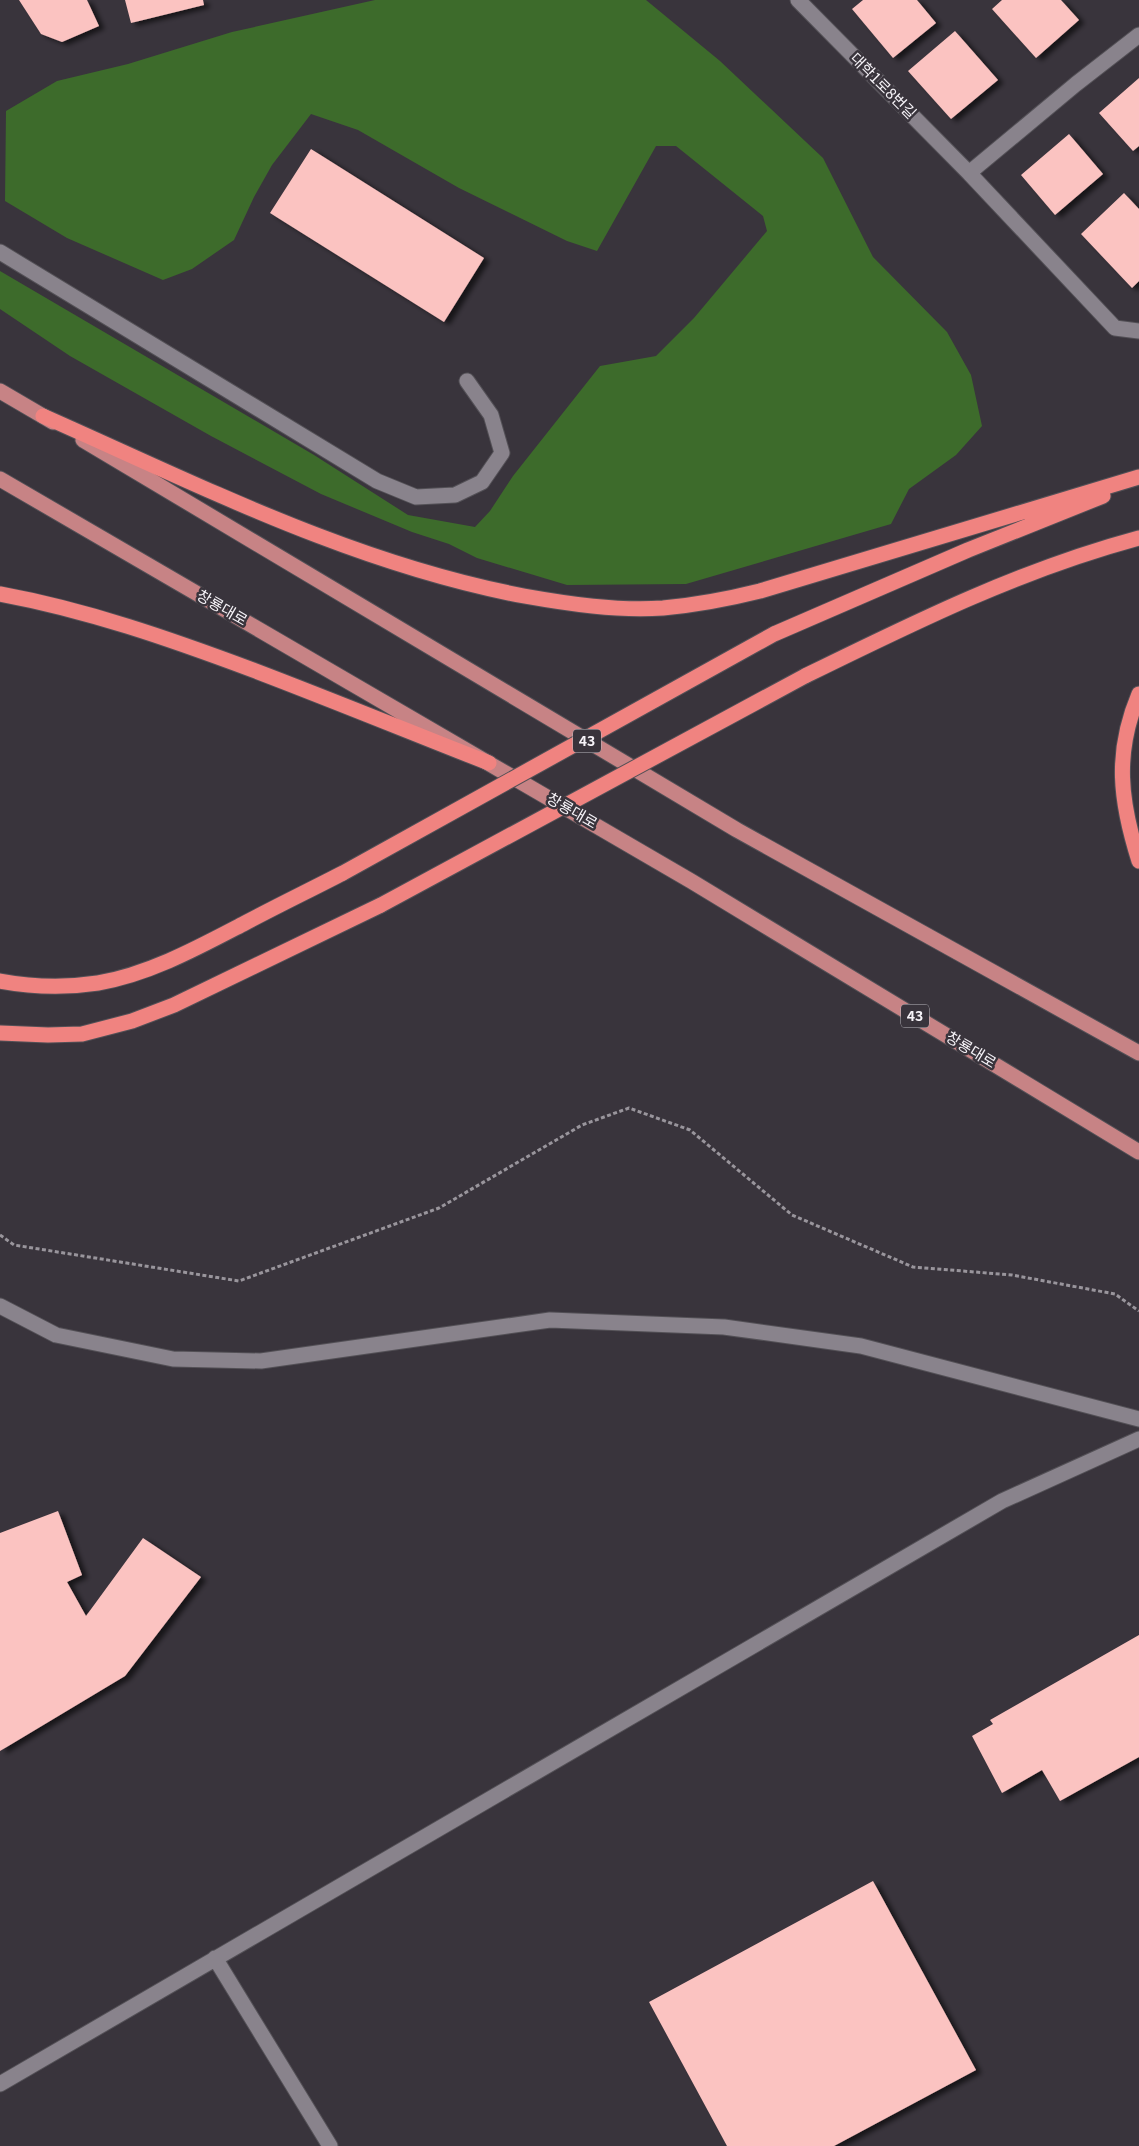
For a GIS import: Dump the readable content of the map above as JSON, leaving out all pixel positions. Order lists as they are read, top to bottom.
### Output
{
  "streets": {
    "main road": ["창룡대로", "43"],
    "street": ["대학1로8번길"]
  }
}
